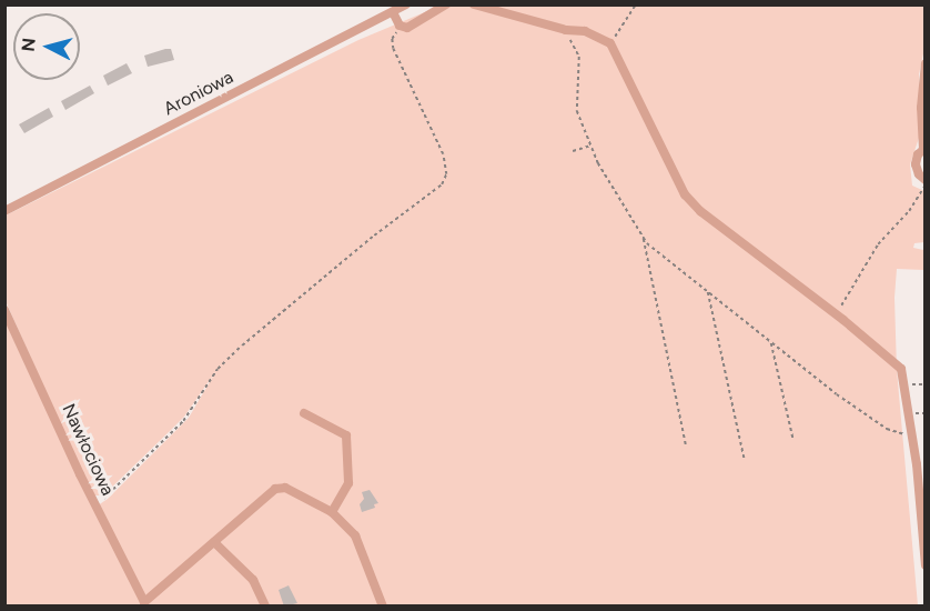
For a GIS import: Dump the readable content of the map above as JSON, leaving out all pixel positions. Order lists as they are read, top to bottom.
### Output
{
  "streets": {
    "street": ["Aroniowa", "Nawłociowa"]
  },
  "north": "left"
}
